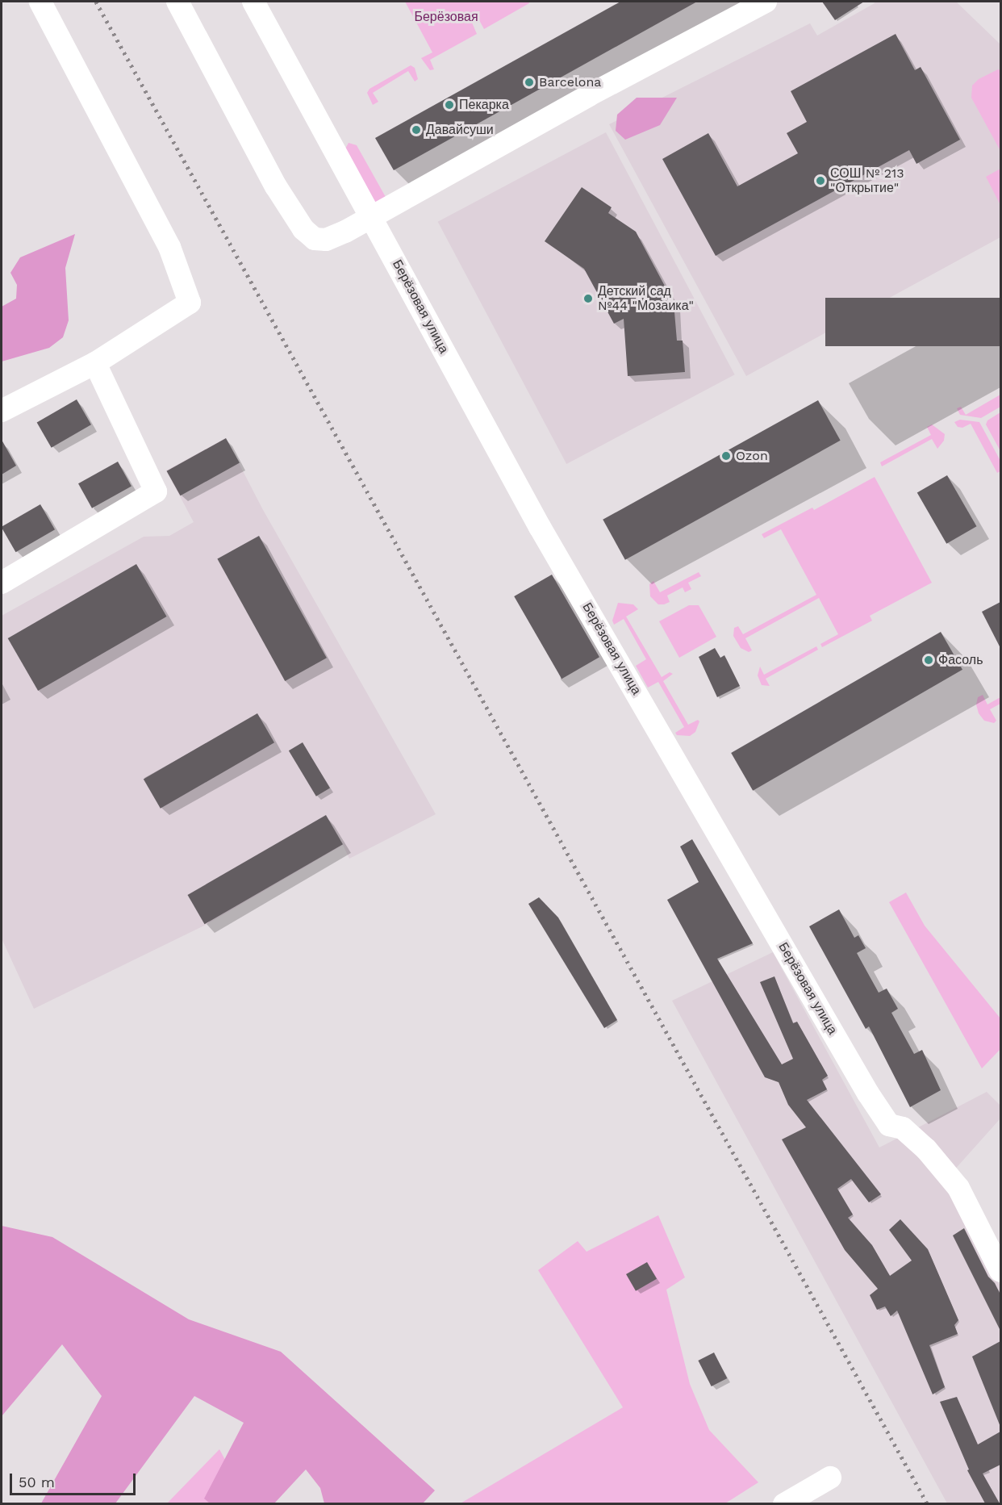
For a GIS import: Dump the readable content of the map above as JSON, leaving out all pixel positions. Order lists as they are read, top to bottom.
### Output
{
  "streets": {
    "street": ["Берёзовая улица"]
  },
  "parks": ["Берёзовая"],
  "places": [
    "Barcelona",
    "Пекарка",
    "Давайсуши",
    "СОШ № 213 \"Открытие\"",
    "Детский сад №44 \"Мозаика\"",
    "Ozon",
    "Фасоль"
  ],
  "scale_bar": "50 m"
}
